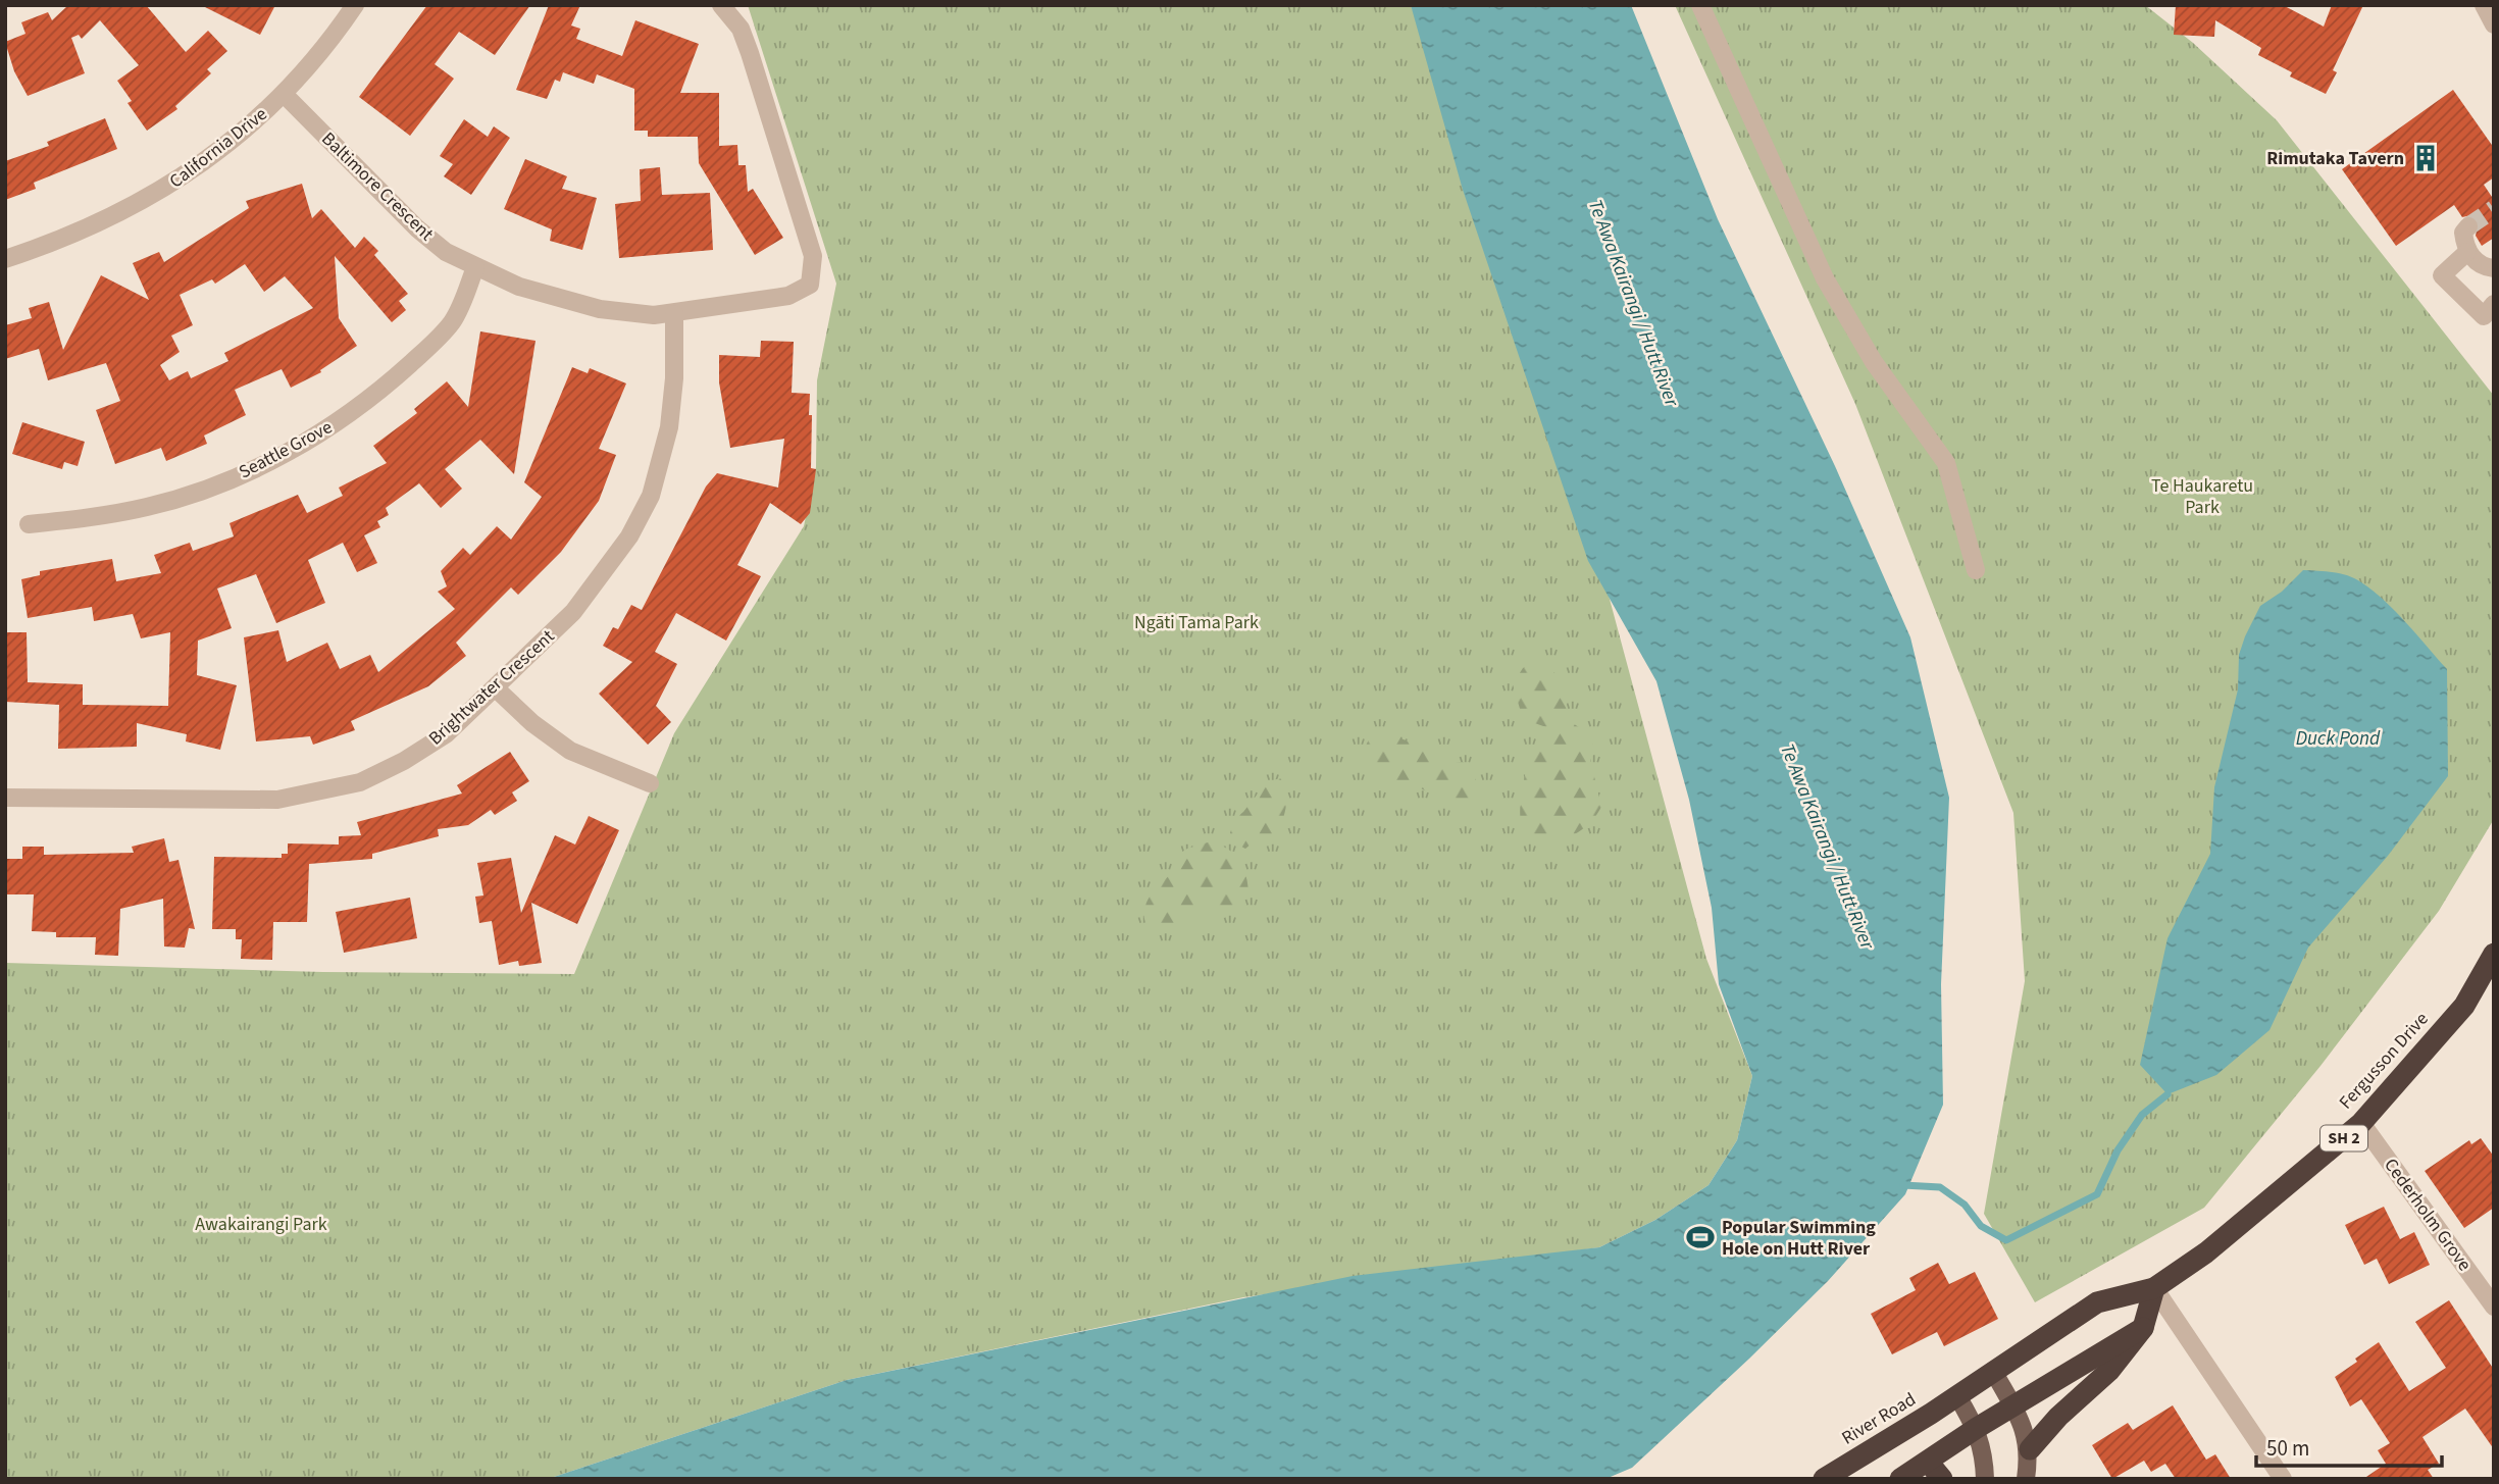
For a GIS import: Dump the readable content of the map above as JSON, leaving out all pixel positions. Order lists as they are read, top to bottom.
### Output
{
  "streets": {
    "highway": ["Fergusson Drive", "SH 2", "River Road"],
    "street": [
      "California Drive",
      "Baltimore Crescent",
      "Seattle Grove",
      "Brightwater Crescent",
      "Cederholm Grove"
    ]
  },
  "crossings": [
    ["California Drive", "Baltimore Crescent"],
    ["Baltimore Crescent", "Seattle Grove"],
    ["Baltimore Crescent", "Brightwater Crescent"],
    ["Fergusson Drive", "Cederholm Grove"],
    ["Fergusson Drive", "River Road"]
  ],
  "water": ["Te Awa Kairangi / Hutt River", "Duck Pond"],
  "parks": ["Te Haukaretu Park", "Ngāti Tama Park", "Awakairangi Park"],
  "places": {
    "building": ["Rimutaka Tavern"],
    "sports": ["Popular Swimming Hole on Hutt River"]
  },
  "scale_bar": "50 m"
}
